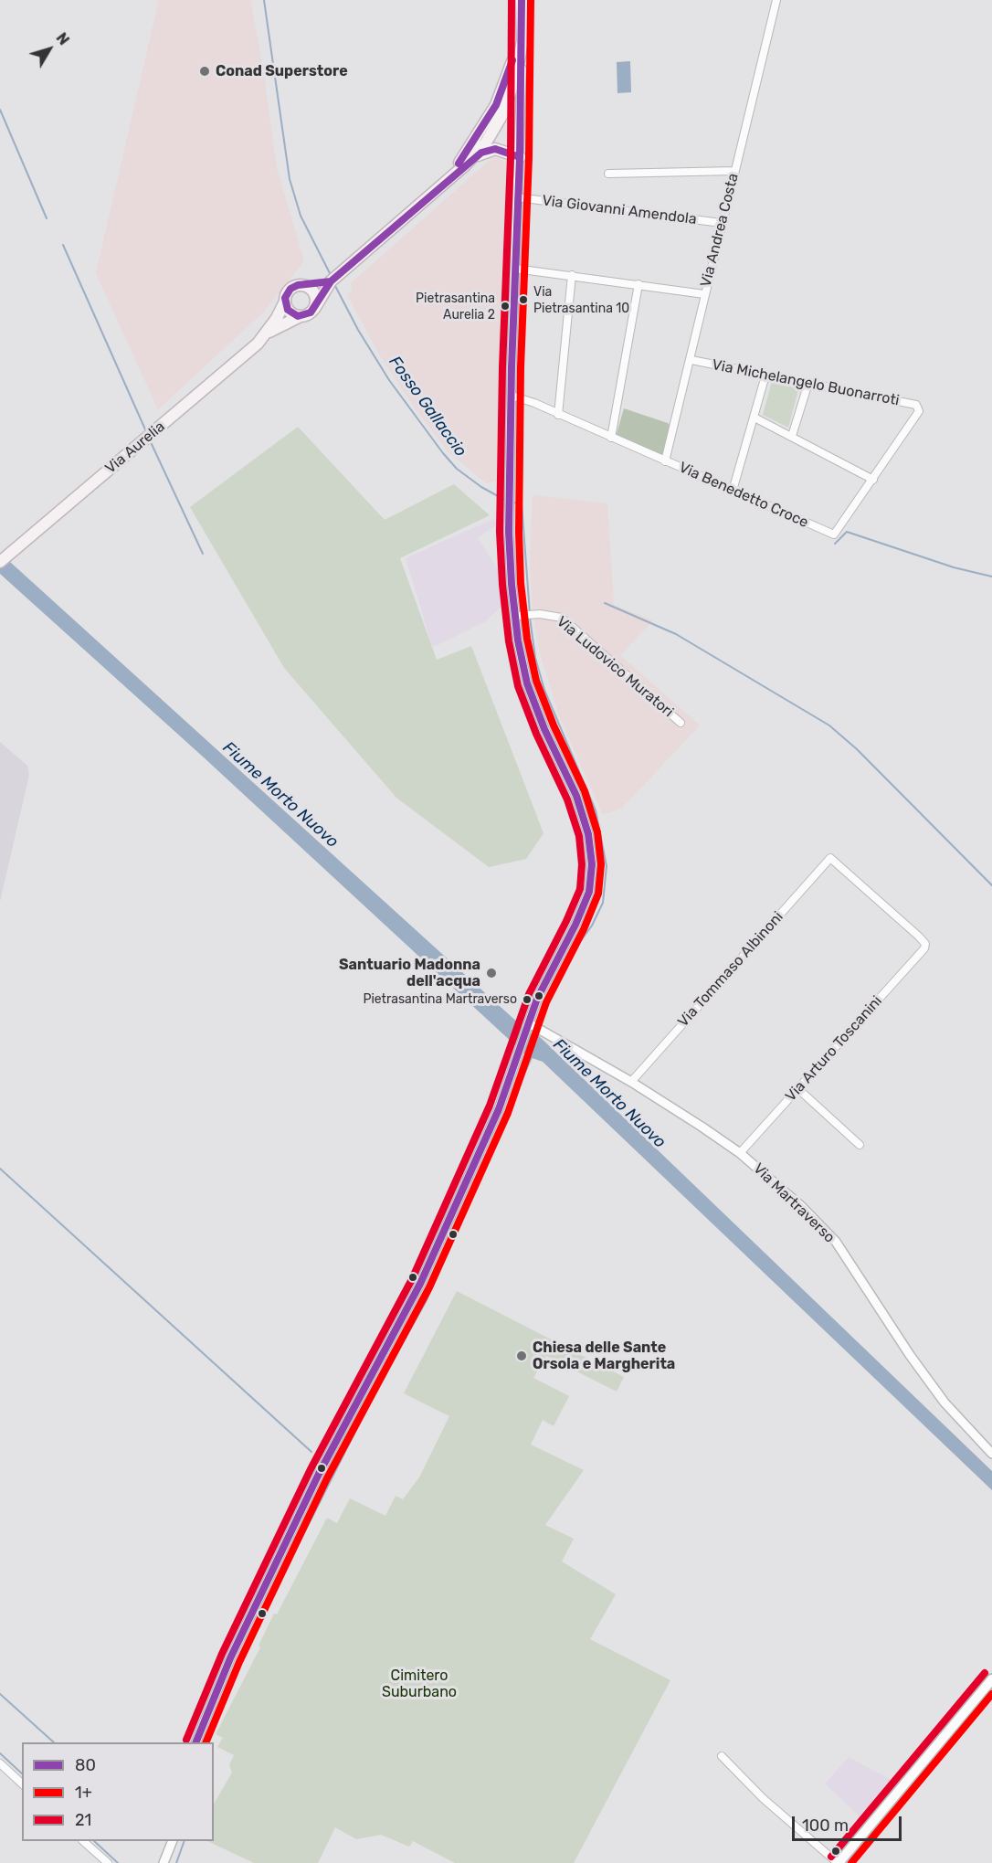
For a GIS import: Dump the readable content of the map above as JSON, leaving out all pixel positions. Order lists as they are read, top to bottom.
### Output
{
  "streets": {
    "main road": ["Via Aurelia"],
    "street": [
      "Via Giovanni Amendola",
      "Via Andrea Costa",
      "Via Michelangelo Buonarroti",
      "Via Benedetto Croce",
      "Via Ludovico Muratori",
      "Via Tommaso Albinoni",
      "Via Arturo Toscanini",
      "Via Martraverso"
    ]
  },
  "crossings": [
    ["Via Giovanni Amendola", "Via Andrea Costa"],
    ["Via Andrea Costa", "Via Michelangelo Buonarroti"],
    ["Via Andrea Costa", "Via Benedetto Croce"],
    ["Via Michelangelo Buonarroti", "Via Benedetto Croce"],
    ["Via Tommaso Albinoni", "Via Arturo Toscanini"],
    ["Via Tommaso Albinoni", "Via Martraverso"],
    ["Via Arturo Toscanini", "Via Martraverso"]
  ],
  "water": ["Fosso Gallaccio", "Fiume Morto Nuovo"],
  "parks": ["Cimitero Suburbano"],
  "places": [
    "Conad Superstore",
    "Via Pietrasantina 10",
    "Pietrasantina Aurelia 2",
    "Santuario Madonna dell'acqua",
    "Pietrasantina Martraverso",
    "Chiesa delle Sante Orsola e Margherita"
  ],
  "lines": ["transit line 80", "transit line 1+", "transit line 21"],
  "legend": ["80", "1+", "21"],
  "scale_bar": "100 m",
  "north": "top right"
}
